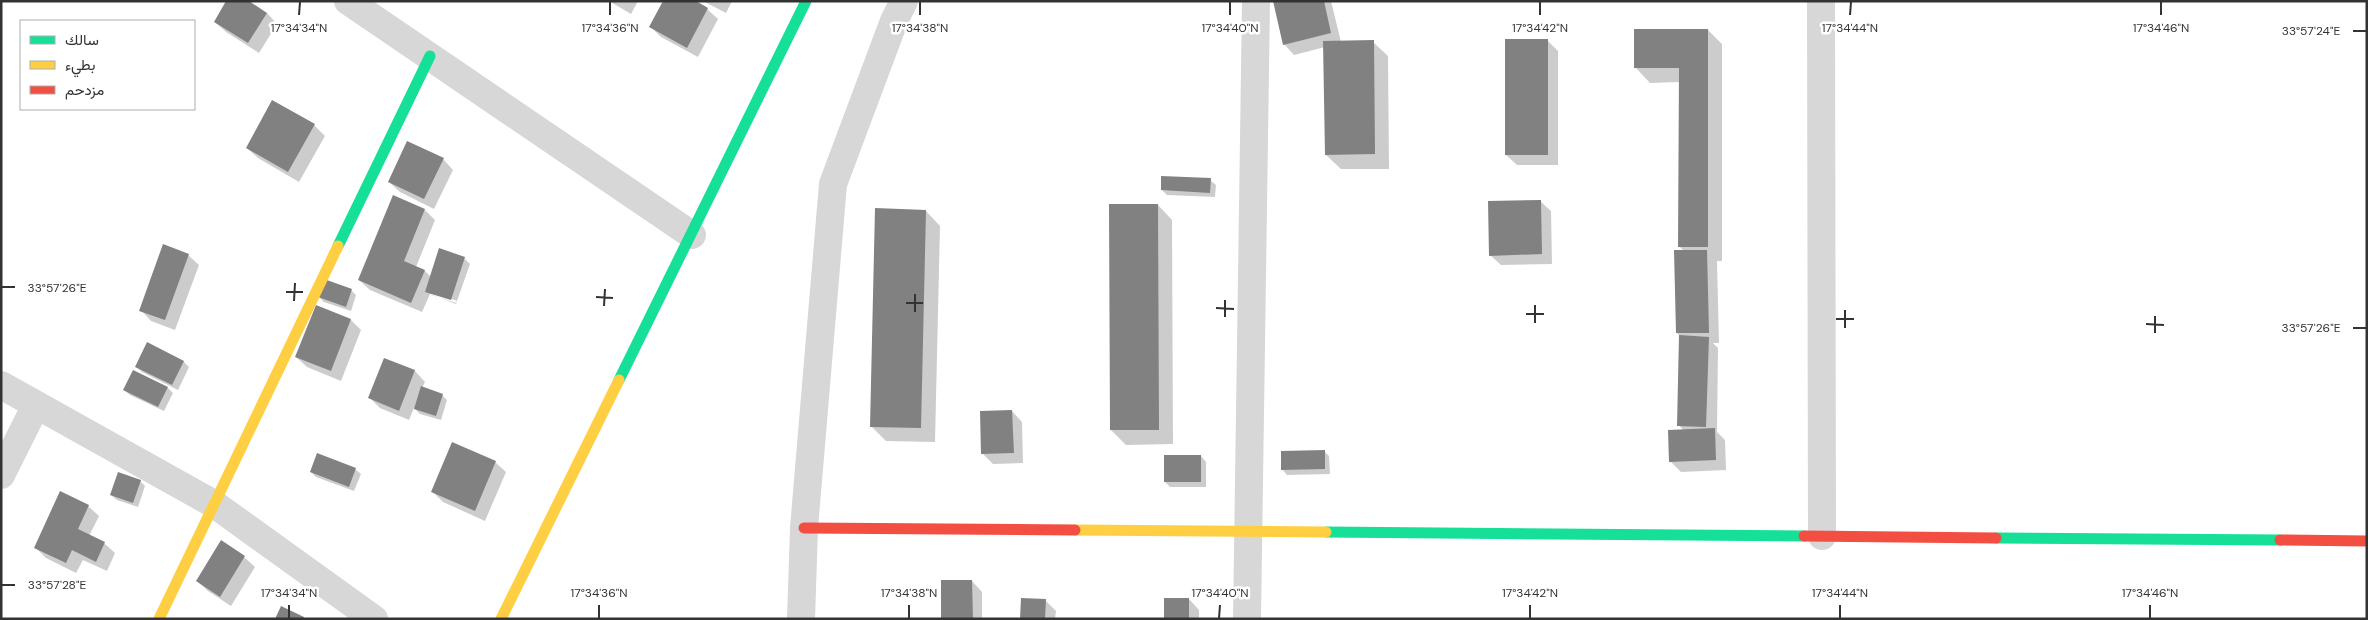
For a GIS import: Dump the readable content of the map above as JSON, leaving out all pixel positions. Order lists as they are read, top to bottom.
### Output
{
  "legend": ["سالك", "بطيء", "مزدحم"],
  "coordinates": [
    "17°34'34\"N",
    "17°34'36\"N",
    "17°34'38\"N",
    "17°34'40\"N",
    "17°34'42\"N",
    "17°34'44\"N",
    "17°34'46\"N",
    "33°57'24\"E",
    "33°57'26\"E",
    "33°57'28\"E"
  ]
}
